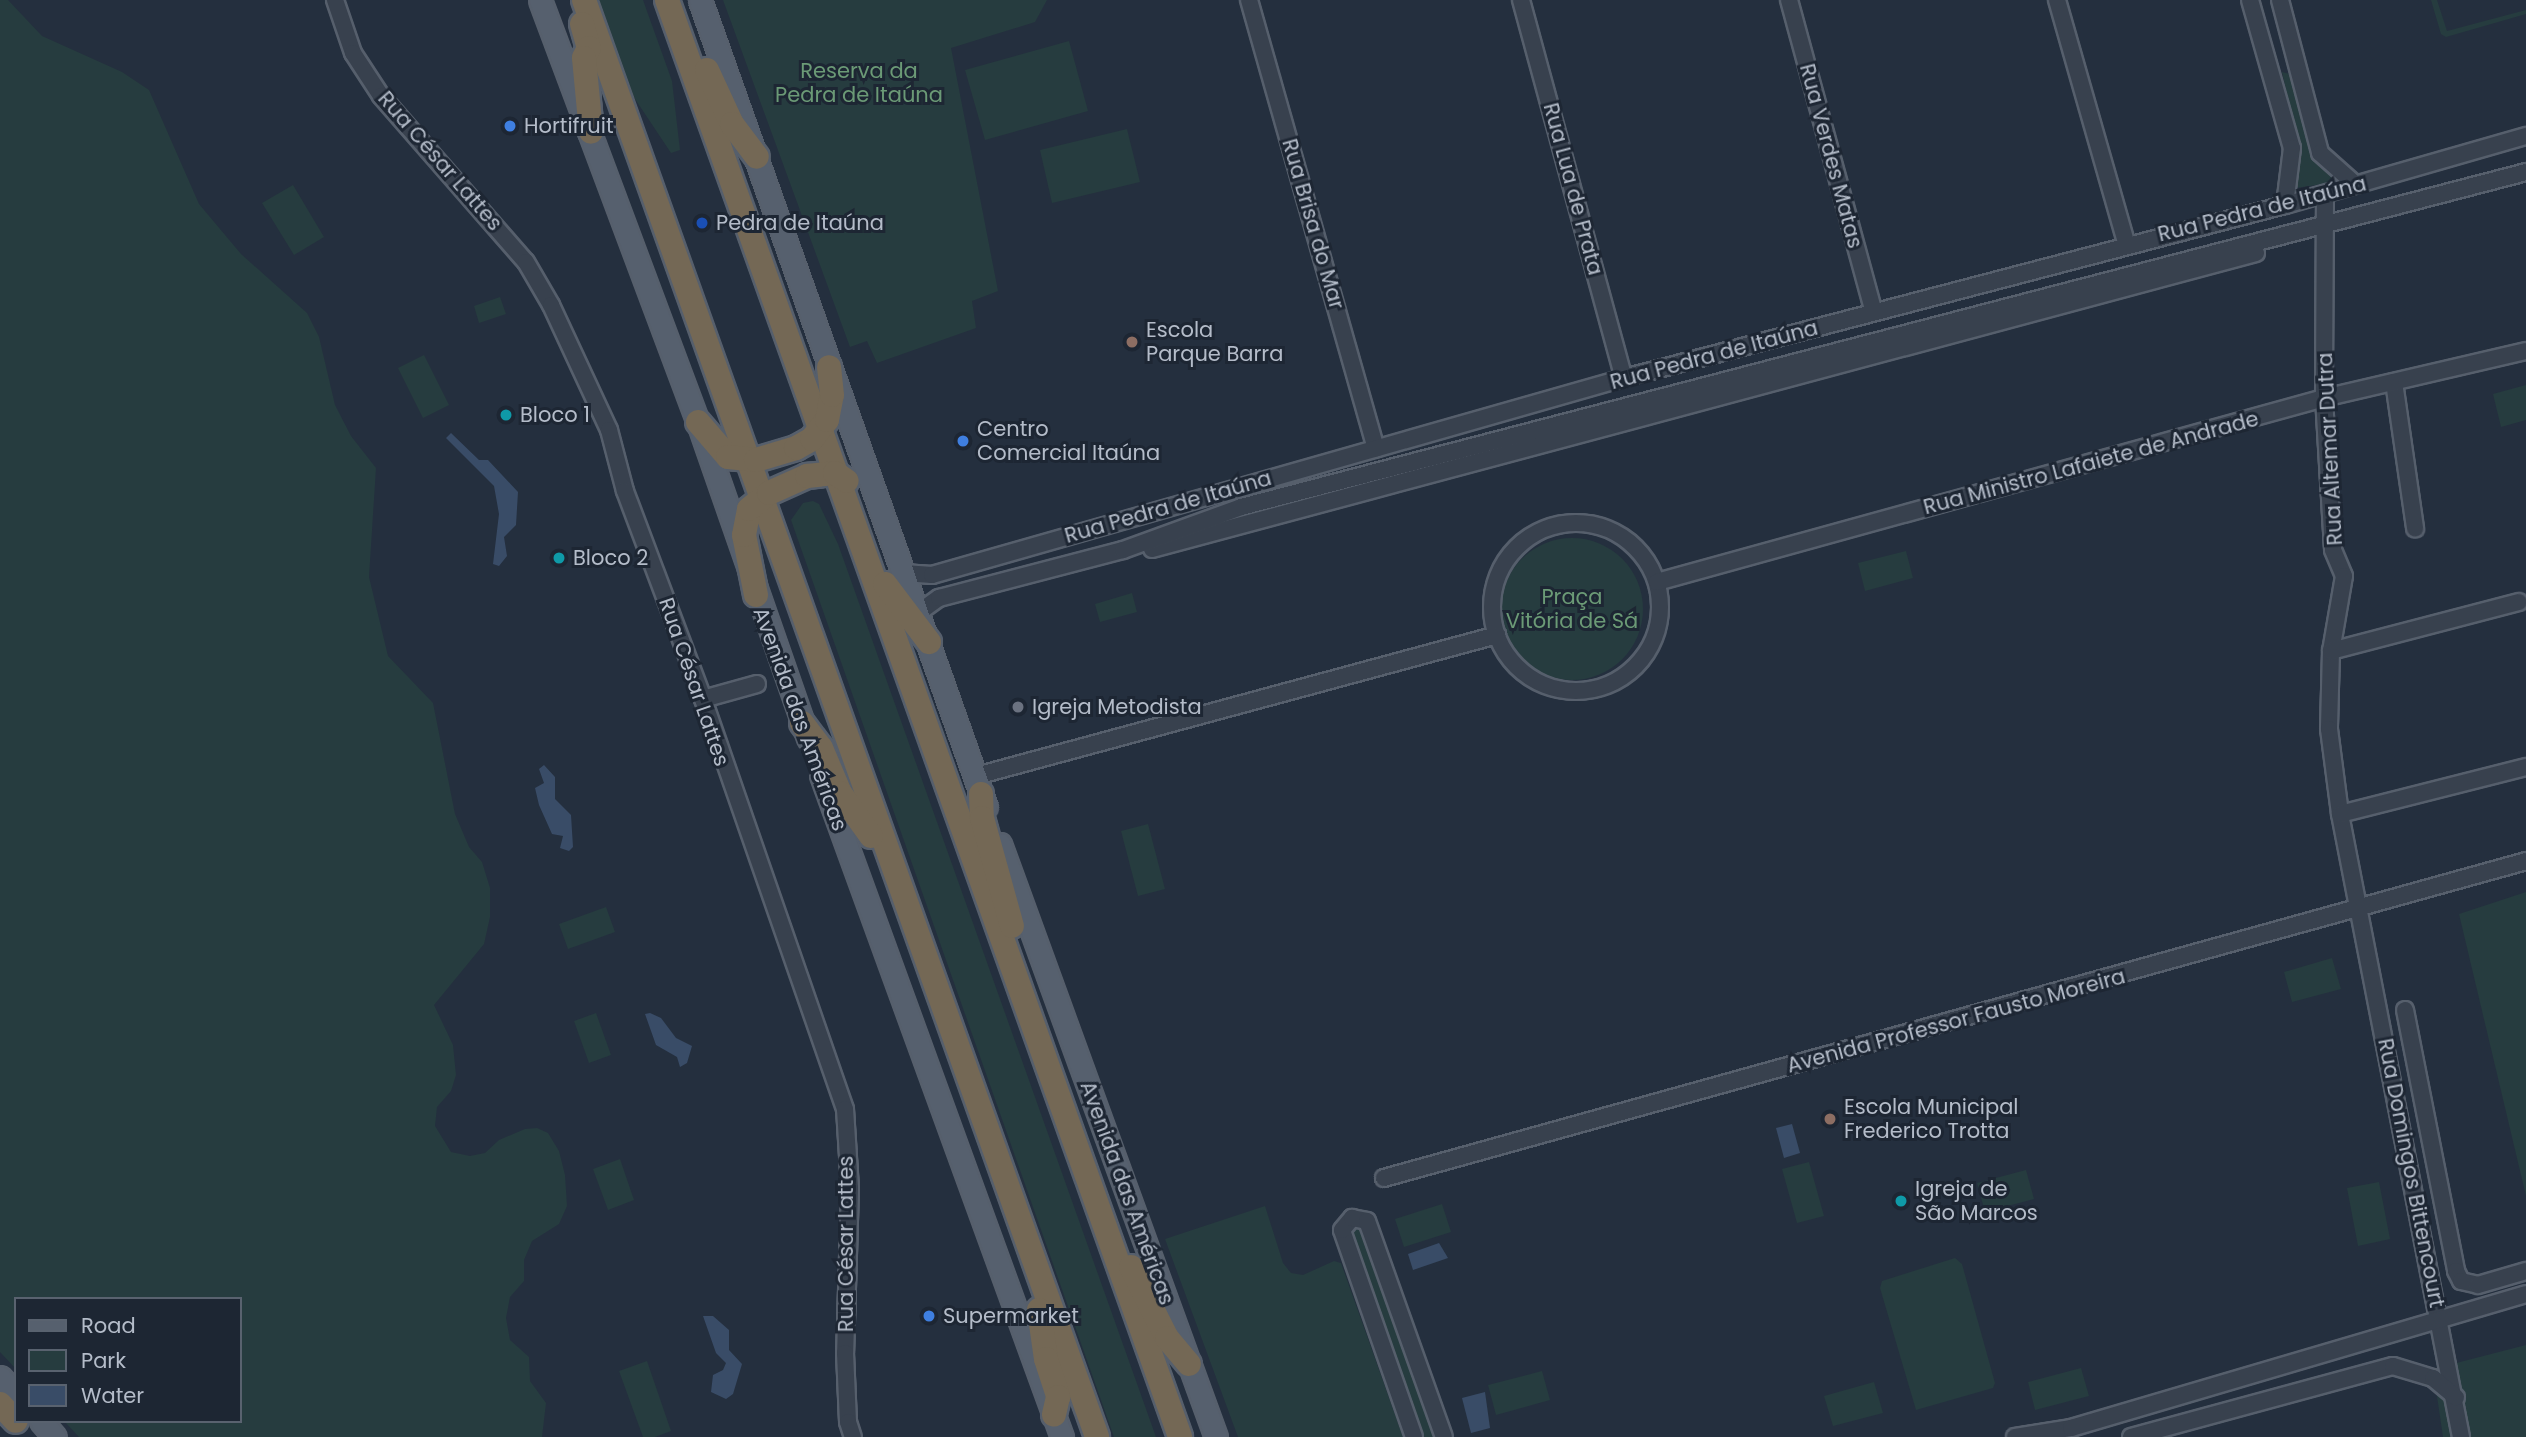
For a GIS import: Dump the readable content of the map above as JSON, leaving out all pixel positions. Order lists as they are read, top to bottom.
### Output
{
  "streets": {
    "highway": ["Avenida das Américas"],
    "street": [
      "Rua Verdes Matas",
      "Rua César Lattes",
      "Rua Lua de Prata",
      "Rua Pedra de Itaúna",
      "Rua Brisa do Mar",
      "Rua Altemar Dutra",
      "Rua Ministro Lafaiete de Andrade",
      "Avenida Professor Fausto Moreira",
      "Rua Domingos Bittencourt"
    ]
  },
  "crossings": [
    ["Rua Verdes Matas", "Rua Pedra de Itaúna"],
    ["Rua Lua de Prata", "Rua Pedra de Itaúna"],
    ["Rua Pedra de Itaúna", "Rua Brisa do Mar"],
    ["Rua Pedra de Itaúna", "Rua Altemar Dutra"],
    ["Rua Pedra de Itaúna", "Avenida das Américas"],
    ["Rua Altemar Dutra", "Rua Ministro Lafaiete de Andrade"],
    ["Rua Altemar Dutra", "Avenida Professor Fausto Moreira"],
    ["Rua Altemar Dutra", "Rua Domingos Bittencourt"],
    ["Avenida Professor Fausto Moreira", "Rua Domingos Bittencourt"]
  ],
  "parks": ["Reserva da Pedra de Itaúna", "Praça Vitória de Sá"],
  "places": [
    "Hortifruit",
    "Pedra de Itaúna",
    "Escola Parque Barra",
    "Bloco 1",
    "Centro Comercial Itaúna",
    "Bloco 2",
    "Igreja Metodista",
    "Escola Municipal Frederico Trotta",
    "Igreja de São Marcos",
    "Supermarket"
  ],
  "legend": ["Road", "Park", "Water"]
}
